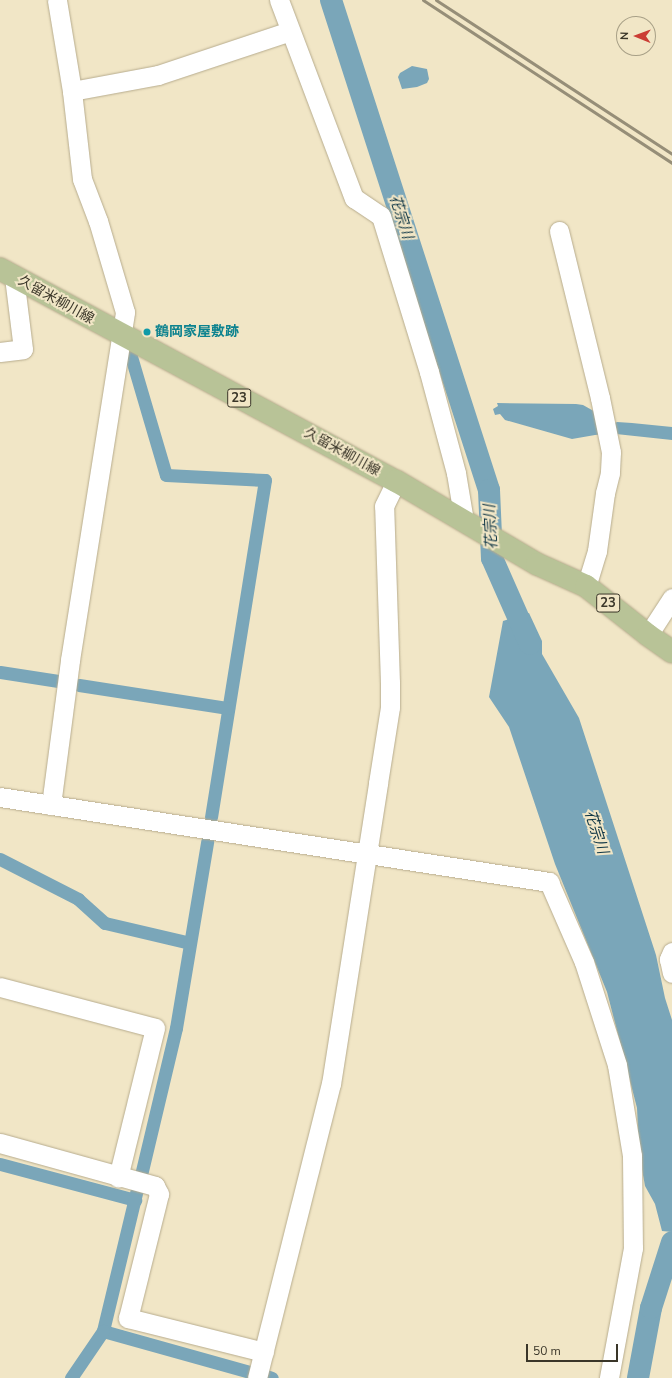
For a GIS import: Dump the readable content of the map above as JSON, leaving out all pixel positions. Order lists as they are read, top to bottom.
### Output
{
  "streets": {
    "main road": ["久留米柳川線", "23"]
  },
  "water": ["花宗川"],
  "places": ["鶴岡家屋敷跡"],
  "scale_bar": "50 m",
  "north": "left"
}
